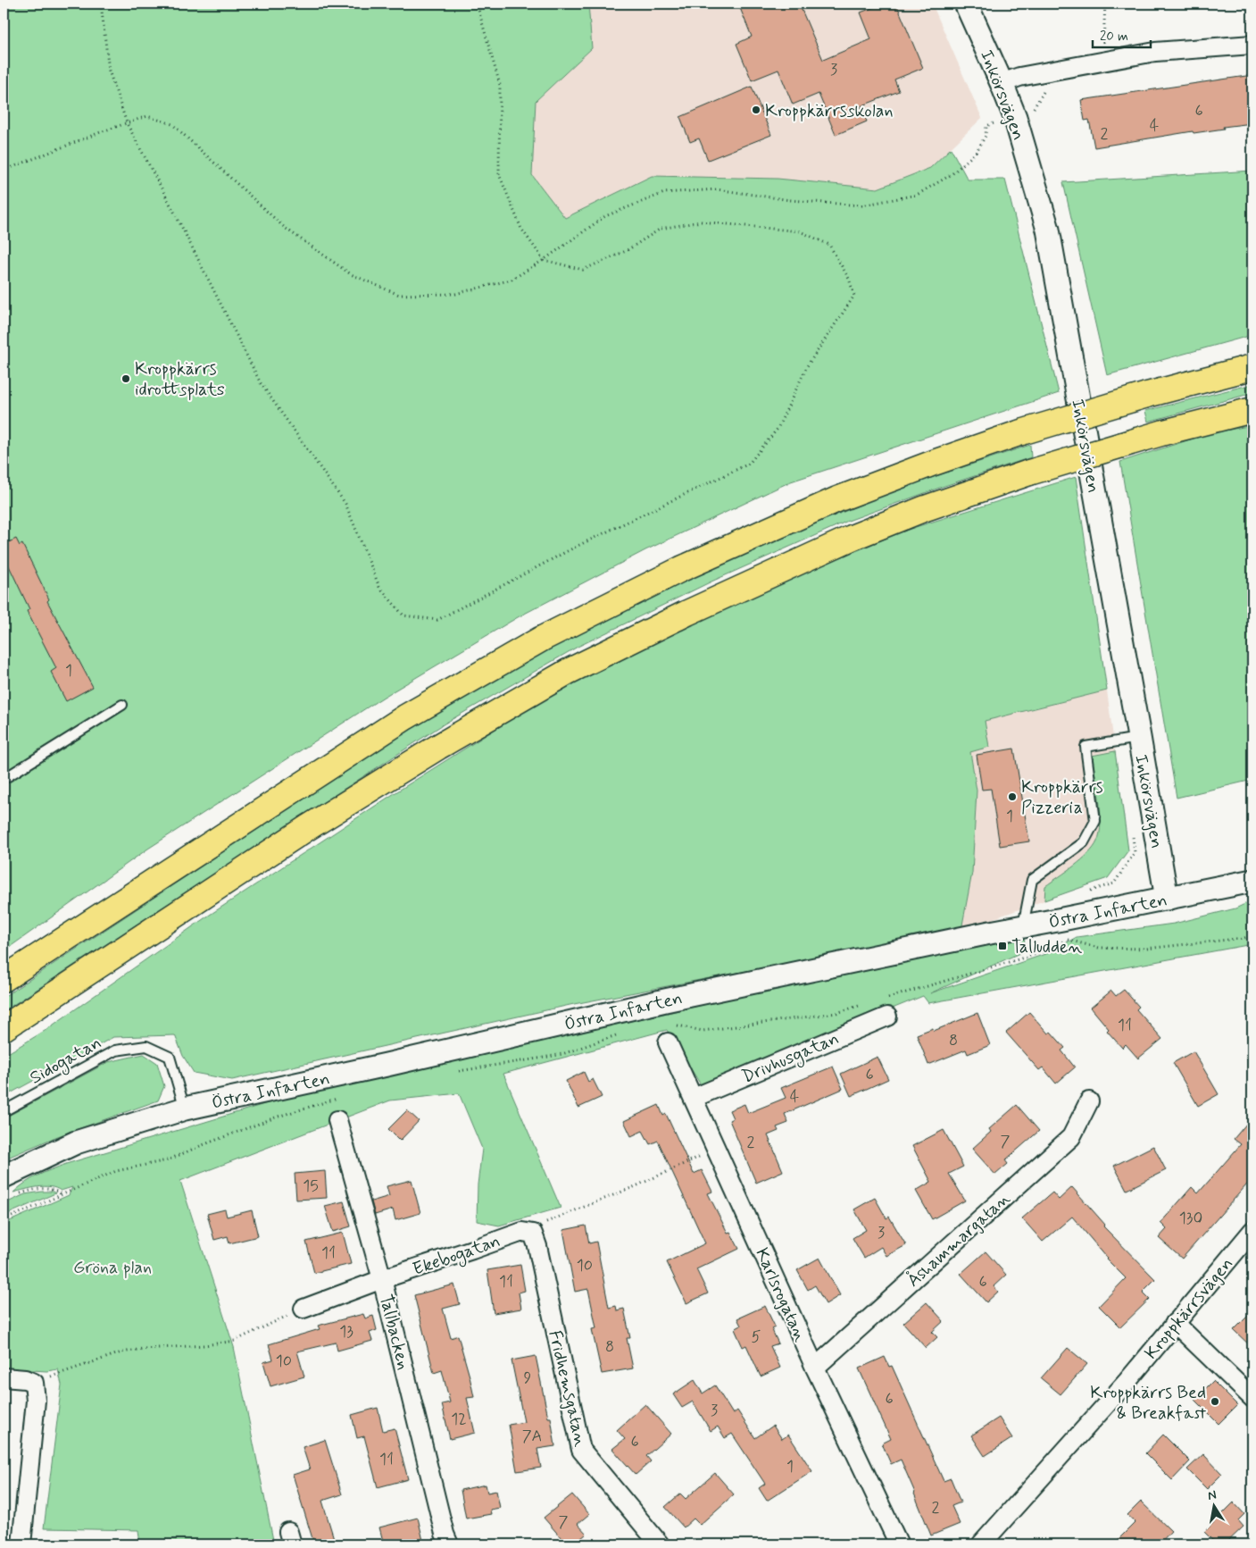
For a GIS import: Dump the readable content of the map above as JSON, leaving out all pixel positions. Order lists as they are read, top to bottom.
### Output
{
  "streets": {
    "street": [
      "Inkörsvägen",
      "Östra Infarten",
      "Drivhusgatan",
      "Åshammargatan",
      "Ekebogatan",
      "Karlsrogatan",
      "Kroppkärrsvägen",
      "Tallbacken",
      "Fridhemsgatan"
    ],
    "lane": ["Sidogatan"]
  },
  "crossings": [
    ["Inkörsvägen", "Östra Infarten"],
    ["Östra Infarten", "Sidogatan"],
    ["Drivhusgatan", "Karlsrogatan"],
    ["Åshammargatan", "Karlsrogatan"],
    ["Ekebogatan", "Tallbacken"],
    ["Ekebogatan", "Fridhemsgatan"]
  ],
  "parks": ["Gröna plan"],
  "places": {
    "other": [
      "Kroppkärrsskolan",
      "Kroppkärrs idrottsplats",
      "Kroppkärrs Pizzeria",
      "Kroppkärrs Bed & Breakfast"
    ],
    "transit": ["Talludden"]
  },
  "house_numbers": [
    "3",
    "6",
    "4",
    "2",
    "1",
    "1",
    "11",
    "8",
    "6",
    "4",
    "7",
    "2",
    "15",
    "130",
    "3",
    "11",
    "10",
    "11",
    "6",
    "13",
    "5",
    "8",
    "10",
    "9",
    "6",
    "3",
    "12",
    "7A",
    "6",
    "11",
    "1",
    "2",
    "7"
  ],
  "scale_bar": "20 m",
  "north": "top"
}
